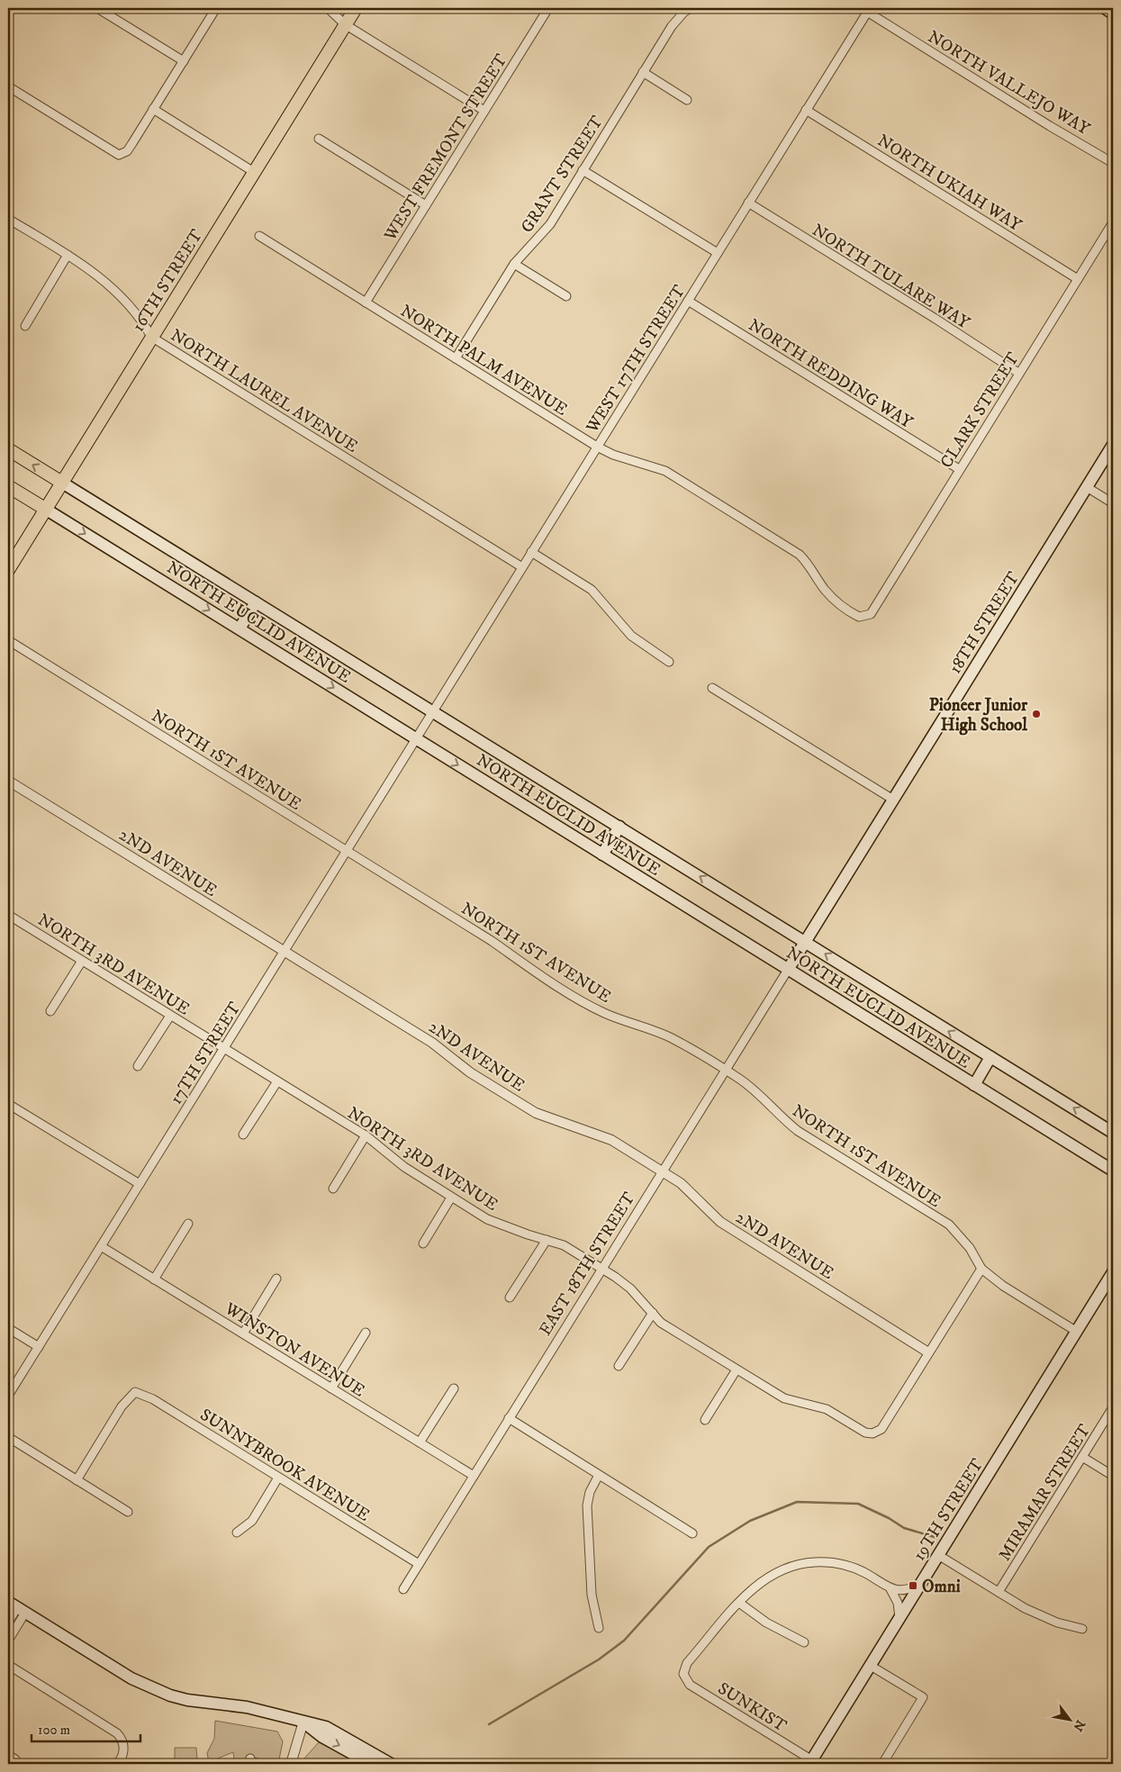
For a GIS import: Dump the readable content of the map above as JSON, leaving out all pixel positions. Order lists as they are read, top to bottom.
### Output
{
  "streets": {
    "main road": [
      "16TH STREET",
      "NORTH EUCLID AVENUE",
      "18TH STREET",
      "EAST 18TH STREET",
      "19TH STREET"
    ],
    "street": [
      "NORTH VALLEJO WAY",
      "WEST FREMONT STREET",
      "GRANT STREET",
      "NORTH UKIAH WAY",
      "NORTH TULARE WAY",
      "WEST 17TH STREET",
      "NORTH PALM AVENUE",
      "NORTH REDDING WAY",
      "NORTH LAUREL AVENUE",
      "CLARK STREET",
      "NORTH 1ST AVENUE",
      "2ND AVENUE",
      "NORTH 3RD AVENUE",
      "17TH STREET",
      "WINSTON AVENUE",
      "SUNNYBROOK AVENUE",
      "MIRAMAR STREET",
      "SUNKIST"
    ]
  },
  "crossings": [
    ["NORTH VALLEJO WAY", "WEST 17TH STREET"],
    ["WEST FREMONT STREET", "NORTH PALM AVENUE"],
    ["GRANT STREET", "NORTH PALM AVENUE"],
    ["NORTH UKIAH WAY", "WEST 17TH STREET"],
    ["NORTH UKIAH WAY", "CLARK STREET"],
    ["NORTH TULARE WAY", "WEST 17TH STREET"],
    ["NORTH TULARE WAY", "CLARK STREET"],
    ["16TH STREET", "NORTH LAUREL AVENUE"],
    ["16TH STREET", "NORTH EUCLID AVENUE"],
    ["WEST 17TH STREET", "NORTH PALM AVENUE"],
    ["WEST 17TH STREET", "NORTH REDDING WAY"],
    ["WEST 17TH STREET", "NORTH LAUREL AVENUE"],
    ["WEST 17TH STREET", "NORTH EUCLID AVENUE"],
    ["WEST 17TH STREET", "17TH STREET"],
    ["NORTH PALM AVENUE", "CLARK STREET"],
    ["NORTH REDDING WAY", "CLARK STREET"],
    ["NORTH EUCLID AVENUE", "18TH STREET"],
    ["NORTH EUCLID AVENUE", "17TH STREET"],
    ["NORTH EUCLID AVENUE", "EAST 18TH STREET"],
    ["18TH STREET", "EAST 18TH STREET"],
    ["NORTH 1ST AVENUE", "17TH STREET"],
    ["NORTH 1ST AVENUE", "EAST 18TH STREET"],
    ["NORTH 1ST AVENUE", "19TH STREET"],
    ["2ND AVENUE", "NORTH 3RD AVENUE"],
    ["2ND AVENUE", "17TH STREET"],
    ["2ND AVENUE", "EAST 18TH STREET"],
    ["NORTH 3RD AVENUE", "17TH STREET"],
    ["NORTH 3RD AVENUE", "EAST 18TH STREET"],
    ["17TH STREET", "WINSTON AVENUE"],
    ["EAST 18TH STREET", "WINSTON AVENUE"],
    ["EAST 18TH STREET", "SUNNYBROOK AVENUE"],
    ["19TH STREET", "SUNKIST"]
  ],
  "places": {
    "other": ["Pioneer Junior High School"],
    "transit": ["Omni"]
  },
  "scale_bar": "100 m",
  "north": "bottom right"
}
